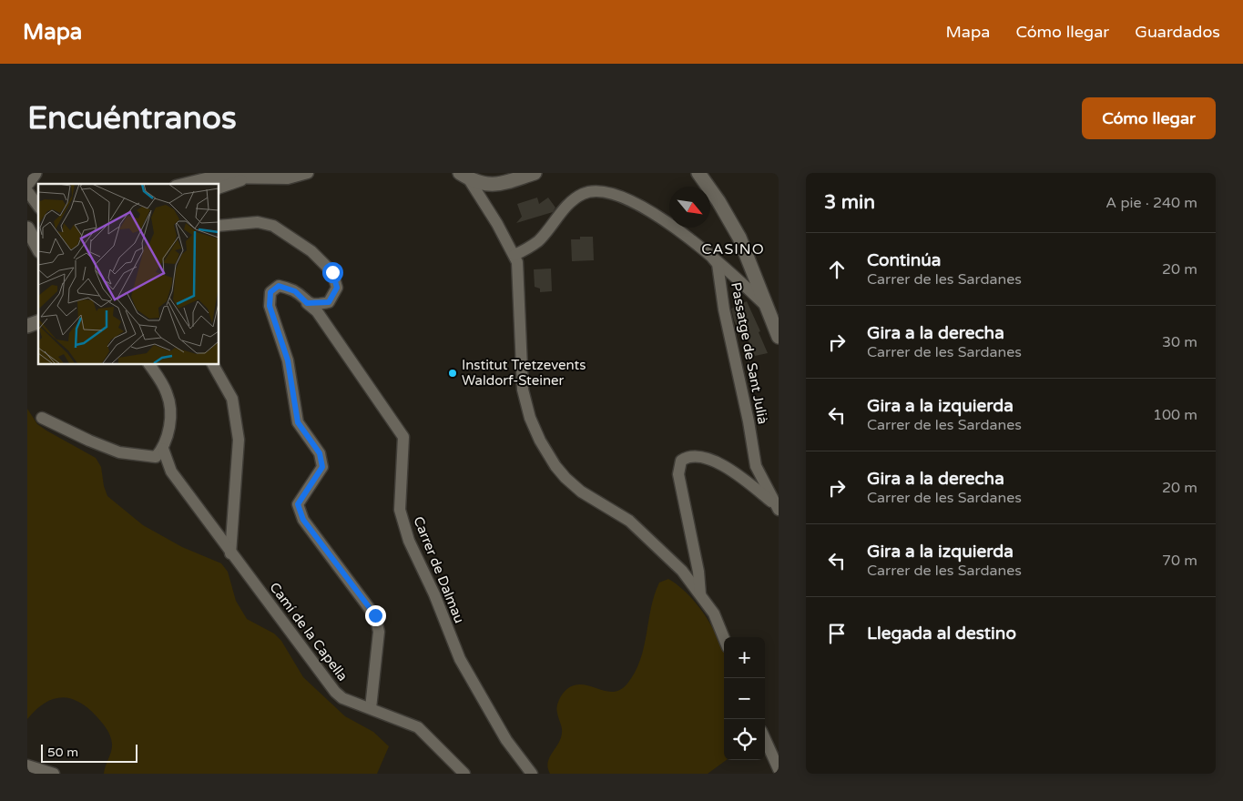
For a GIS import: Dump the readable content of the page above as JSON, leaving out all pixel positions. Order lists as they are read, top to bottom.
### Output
{
  "streets": {
    "street": ["Passatge de Sant Julià", "Carrer de Dalmau", "Camí de la Capella"]
  },
  "crossings": [
    ["Carrer de Dalmau", "Camí de la Capella"]
  ],
  "districts": ["CASINO"],
  "places": ["Institut Tretzevents Waldorf-Steiner"],
  "scale_bar": "50 m",
  "north": "bottom right",
  "page": {
    "header": "Mapa",
    "nav": ["Mapa", "Cómo llegar", "Guardados"],
    "buttons": "Cómo llegar",
    "title": "Encuéntranos",
    "heading": ["3 min", "A pie · 240 m"],
    "list": [
      ["Continúa", "Carrer de les Sardanes", "20 m"],
      ["Gira a la derecha", "Carrer de les Sardanes", "30 m"],
      ["Gira a la izquierda", "Carrer de les Sardanes", "100 m"],
      ["Gira a la derecha", "Carrer de les Sardanes", "20 m"],
      ["Gira a la izquierda", "Carrer de les Sardanes", "70 m"],
      "Llegada al destino"
    ],
    "map_buttons": ["+", "−"],
    "scale": "50 m"
  }
}
